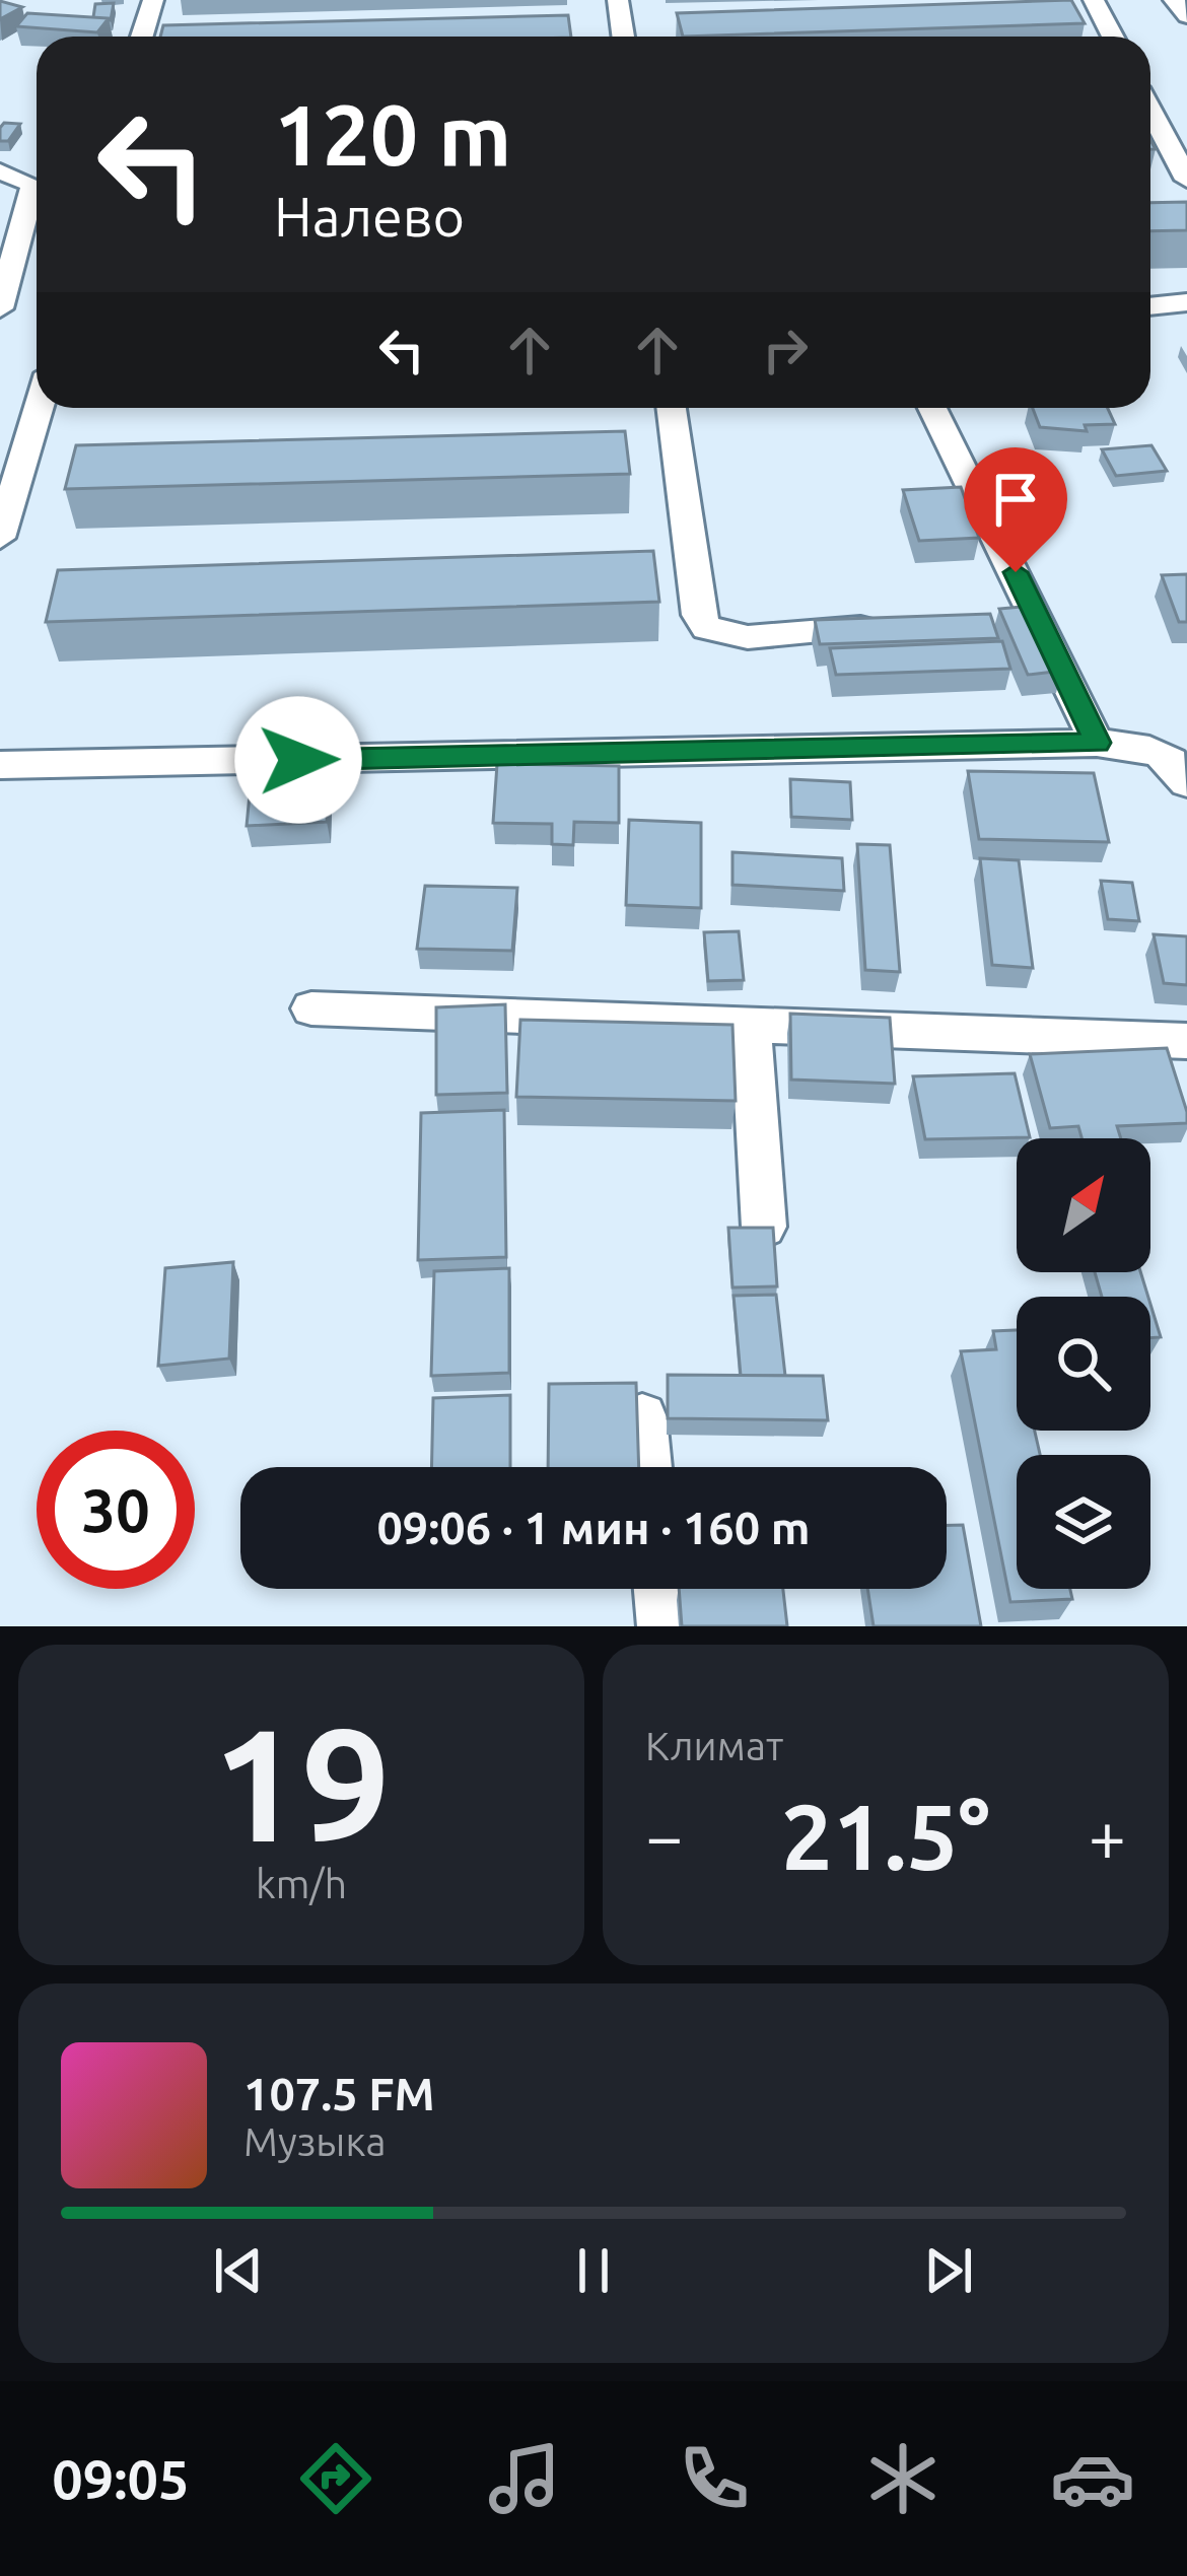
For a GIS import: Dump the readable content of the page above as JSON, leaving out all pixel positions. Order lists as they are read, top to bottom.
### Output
{
  "north": "top right",
  "page": {
    "turn": ["120 m", "Налево"],
    "limit": "30",
    "trip": "09:06 · 1 мин · 160 m",
    "tile": [
      ["19", "km/h"],
      "Климат"
    ],
    "heat": ["−", "21.5°", "+"],
    "song": ["107.5 FM", "Музыка"],
    "tabs": "09:05"
  }
}
